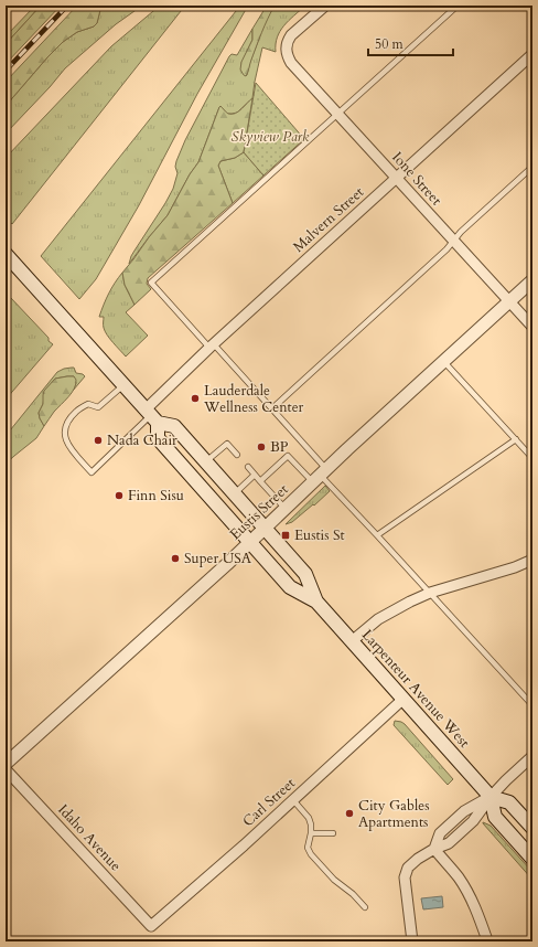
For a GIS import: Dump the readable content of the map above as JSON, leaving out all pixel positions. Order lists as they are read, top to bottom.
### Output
{
  "streets": {
    "main road": ["Larpenteur Avenue West"],
    "street": [
      "Ione Street",
      "Malvern Street",
      "Eustis Street",
      "Carl Street",
      "Idaho Avenue"
    ]
  },
  "crossings": [
    ["Ione Street", "Malvern Street"],
    ["Ione Street", "Eustis Street"],
    ["Malvern Street", "Larpenteur Avenue West"],
    ["Eustis Street", "Larpenteur Avenue West"],
    ["Larpenteur Avenue West", "Carl Street"],
    ["Carl Street", "Idaho Avenue"]
  ],
  "parks": ["Skyview Park"],
  "places": {
    "other": [
      "Lauderdale Wellness Center",
      "Nada Chair",
      "BP",
      "Finn Sisu",
      "Super USA",
      "City Gables Apartments"
    ],
    "transit": ["Eustis St"]
  },
  "scale_bar": "50 m"
}
